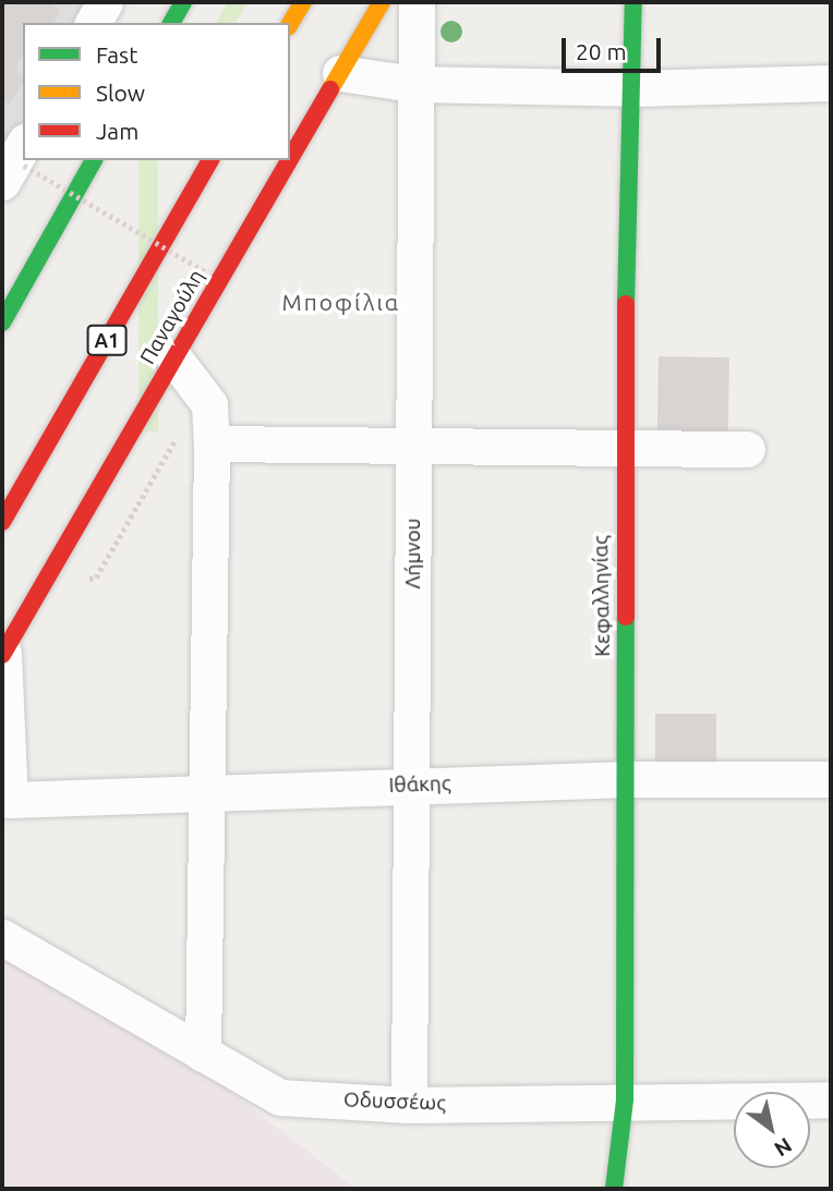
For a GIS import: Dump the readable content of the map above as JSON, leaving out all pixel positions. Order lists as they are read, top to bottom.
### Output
{
  "streets": {
    "main road": ["Παναγούλη", "Α1", "Κεφαλληνίας"],
    "street": ["Λήμνου", "Ιθάκης", "Οδυσσέως"]
  },
  "crossings": [
    ["Παναγούλη", "Ιθάκης"],
    ["Λήμνου", "Ιθάκης"],
    ["Λήμνου", "Οδυσσέως"],
    ["Κεφαλληνίας", "Ιθάκης"],
    ["Κεφαλληνίας", "Οδυσσέως"]
  ],
  "districts": ["Μποφίλια"],
  "legend": ["Fast", "Slow", "Jam"],
  "scale_bar": "20 m",
  "north": "bottom right"
}
